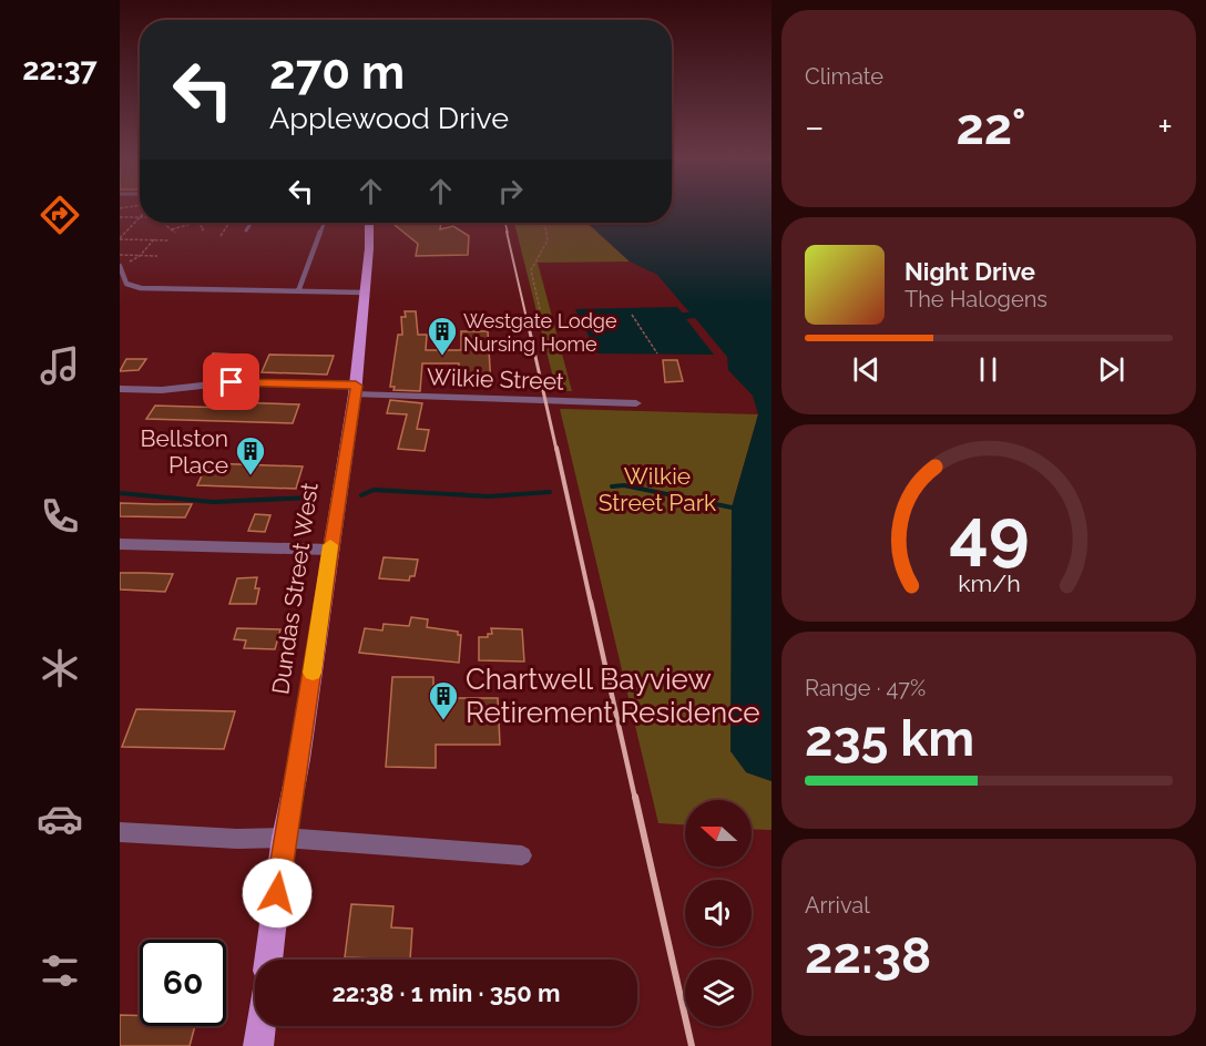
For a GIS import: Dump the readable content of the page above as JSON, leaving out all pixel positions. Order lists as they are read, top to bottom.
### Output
{
  "streets": {
    "main road": ["Dundas Street West"],
    "street": ["Wilkie Street"]
  },
  "crossings": [
    ["Wilkie Street", "Dundas Street West"]
  ],
  "parks": ["Wilkie Street Park"],
  "places": {
    "building": ["Westgate Lodge Nursing Home", "Bellston Place", "Chartwell Bayview Retirement Residence"]
  },
  "north": "left",
  "page": {
    "tabs": "22:37",
    "tile": [
      "Climate",
      ["Range · 47%", "235 km"],
      ["Arrival", "22:38"]
    ],
    "turn": ["270 m", "Applewood Drive"],
    "heat": ["−", "22°", "+"],
    "song": ["Night Drive", "The Halogens"],
    "limit": "60",
    "trip": "22:38 · 1 min · 350 m",
    "gauge": ["49", "km/h"]
  }
}
